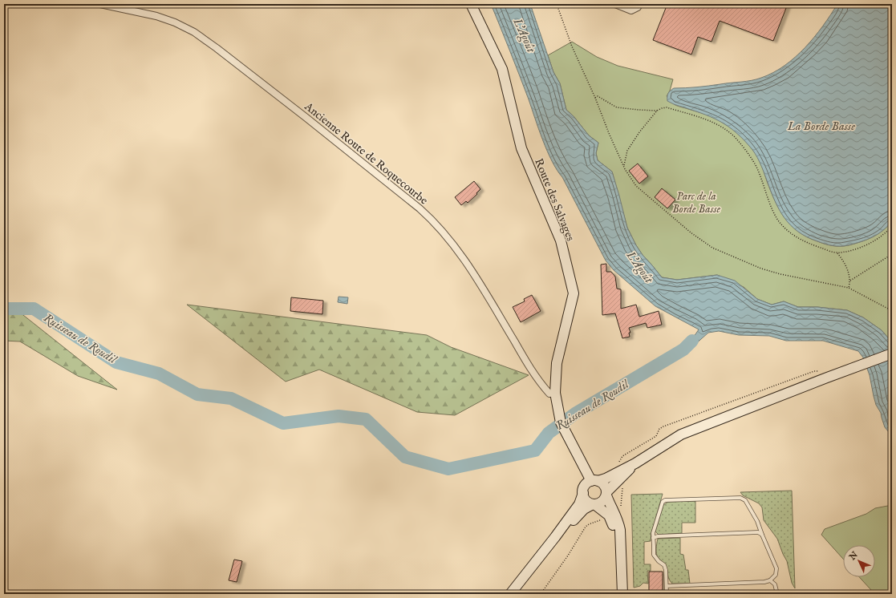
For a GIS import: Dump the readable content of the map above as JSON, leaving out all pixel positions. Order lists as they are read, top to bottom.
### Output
{
  "streets": {
    "main road": ["Route des Salvages"],
    "street": ["Ancienne Route de Roquecourbe"]
  },
  "crossings": [
    ["Ancienne Route de Roquecourbe", "Route des Salvages"]
  ],
  "water": ["L'Agoût", "La Borde Basse", "Ruisseau de Roudil"],
  "parks": ["Parc de la Borde Basse"],
  "north": "top left"
}
